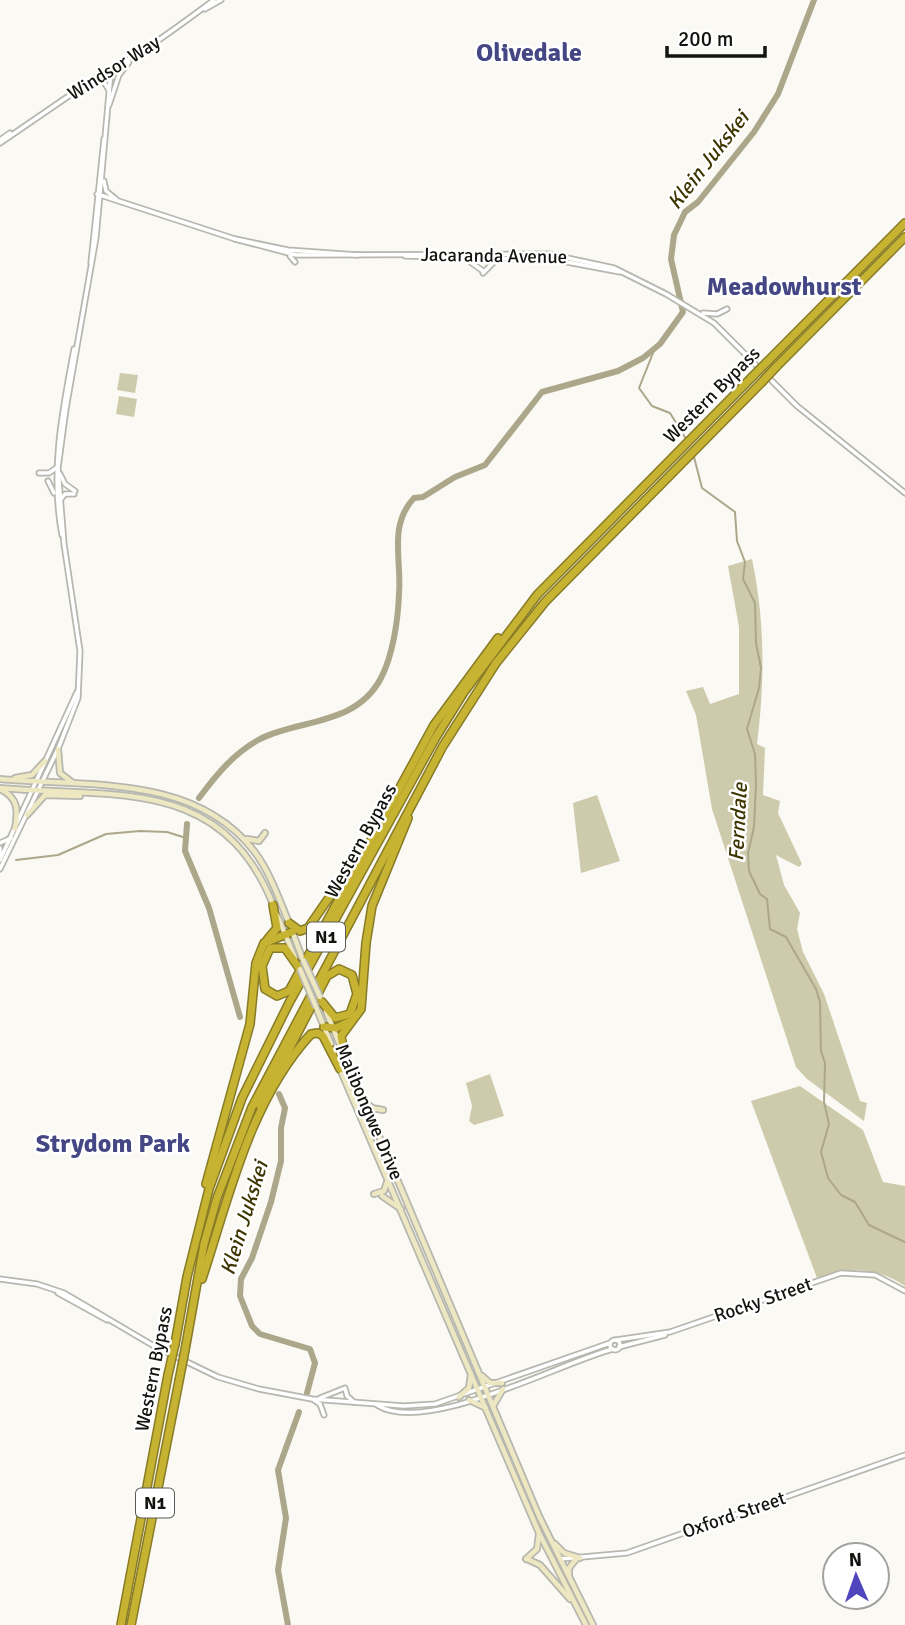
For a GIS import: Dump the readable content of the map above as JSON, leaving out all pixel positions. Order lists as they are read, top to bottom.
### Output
{
  "streets": {
    "highway": ["Western Bypass", "N1"],
    "main road": ["Malibongwe Drive"],
    "street": [
      "Windsor Way",
      "Jacaranda Avenue",
      "Rocky Street",
      "Oxford Street"
    ]
  },
  "crossings": [
    ["Malibongwe Drive", "Oxford Street"]
  ],
  "districts": ["Olivedale", "Meadowhurst", "Strydom Park"],
  "water": ["Klein Jukskei", "Ferndale"],
  "scale_bar": "200 m",
  "north": "top"
}
